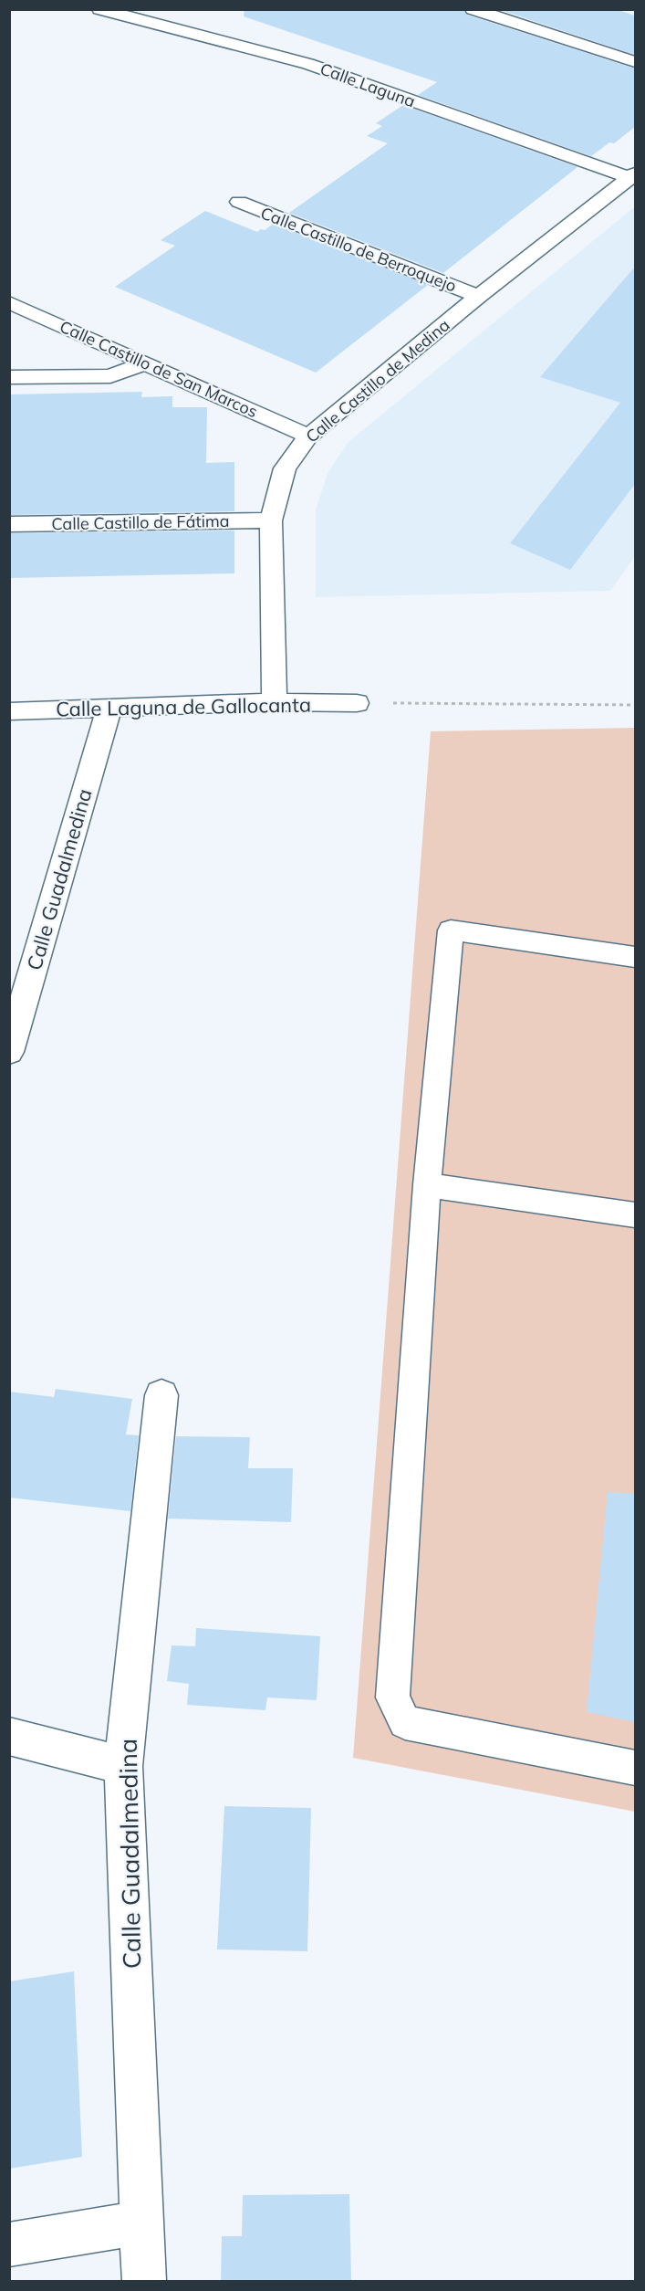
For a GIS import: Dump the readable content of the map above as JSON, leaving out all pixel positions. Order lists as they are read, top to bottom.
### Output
{
  "streets": {
    "street": [
      "Calle Laguna",
      "Calle Castillo de Berroquejo",
      "Calle Castillo de San Marcos",
      "Calle Castillo de Medina",
      "Calle Castillo de Fátima",
      "Calle Laguna de Gallocanta",
      "Calle Guadalmedina"
    ]
  },
  "crossings": [
    ["Calle Laguna", "Calle Castillo de Medina"],
    ["Calle Castillo de Berroquejo", "Calle Castillo de Medina"],
    ["Calle Castillo de San Marcos", "Calle Castillo de Medina"],
    ["Calle Castillo de Medina", "Calle Castillo de Fátima"],
    ["Calle Castillo de Medina", "Calle Laguna de Gallocanta"],
    ["Calle Laguna de Gallocanta", "Calle Guadalmedina"]
  ]
}
